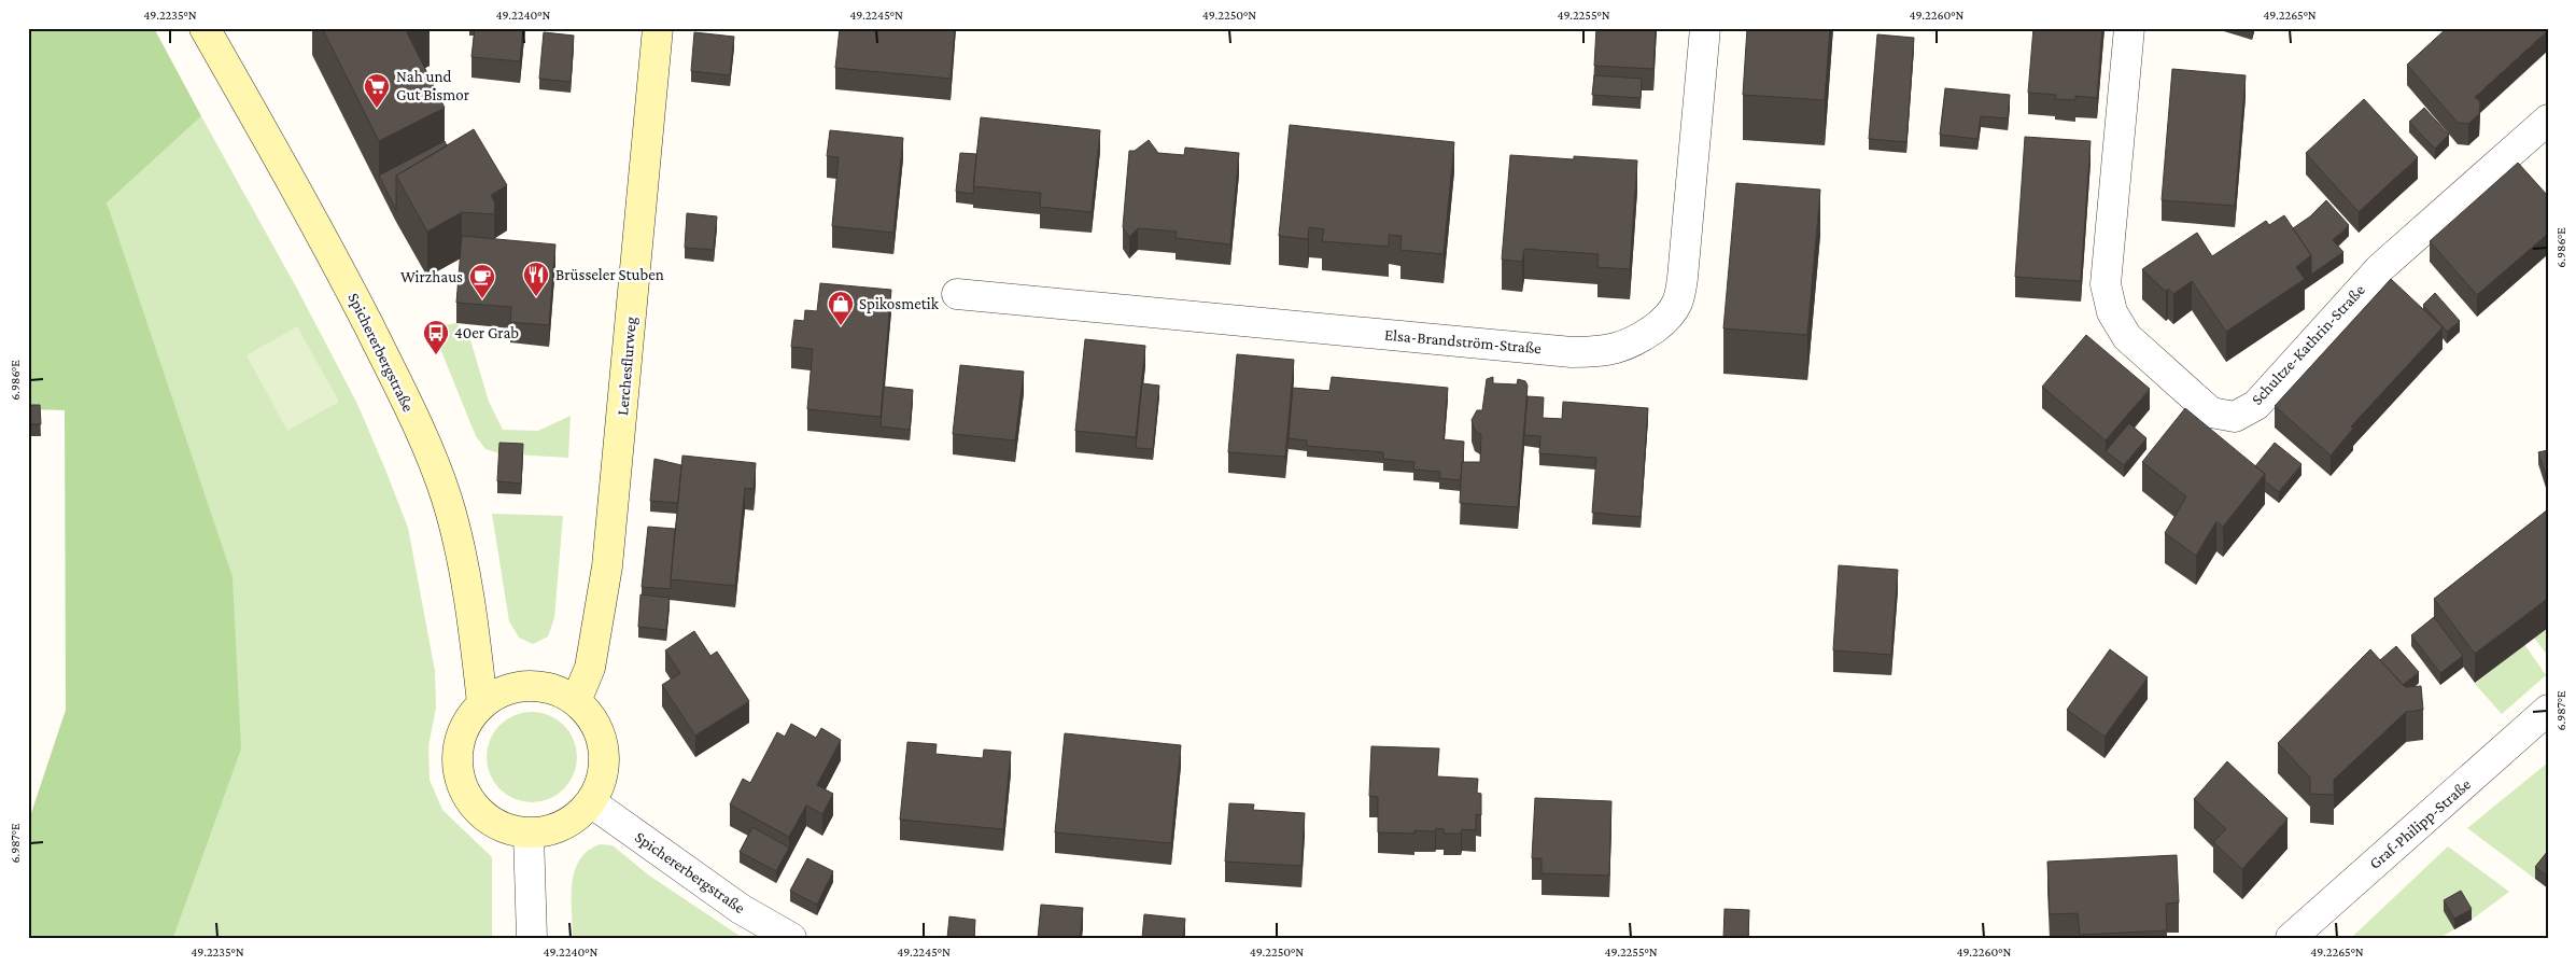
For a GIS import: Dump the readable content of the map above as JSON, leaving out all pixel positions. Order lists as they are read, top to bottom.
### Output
{
  "streets": {
    "street": [
      "Elsa-Brandström-Straße",
      "Schultze-Kathrin-Straße",
      "Spichererbergstraße",
      "Lerchesflurweg",
      "Graf-Philipp-Straße"
    ]
  },
  "crossings": [
    ["Spichererbergstraße", "Lerchesflurweg"]
  ],
  "places": {
    "supermarket": ["Nah und Gut Bismor"],
    "restaurant": ["Brüsseler Stuben"],
    "cafe": ["Wirzhaus"],
    "shop": ["Spikosmetik"],
    "bus stop": ["40er Grab"]
  },
  "coordinates": [
    "49.2235°N",
    "49.2240°N",
    "49.2245°N",
    "49.2250°N",
    "49.2255°N",
    "49.2260°N",
    "49.2265°N",
    "6.986°E",
    "6.987°E"
  ]
}
